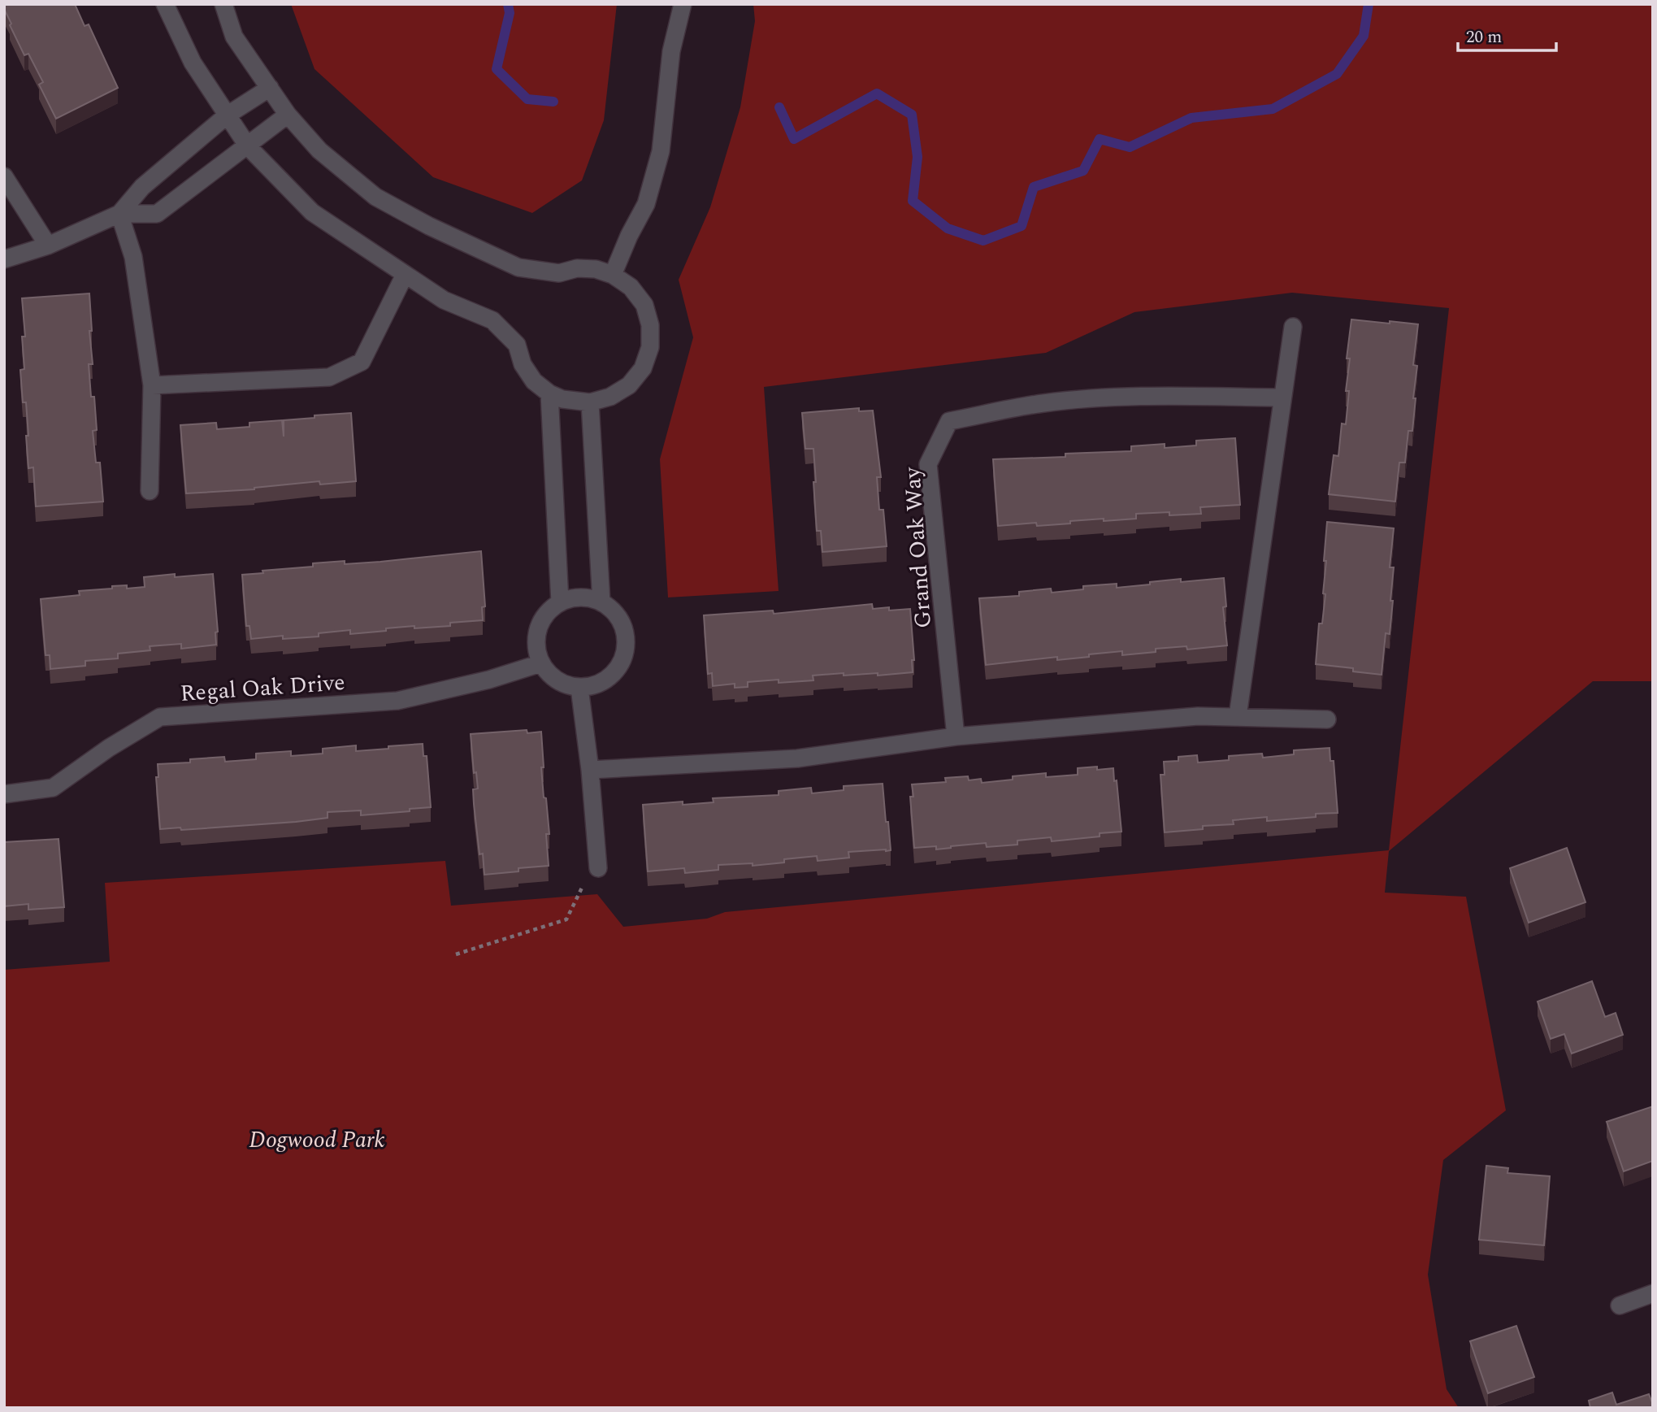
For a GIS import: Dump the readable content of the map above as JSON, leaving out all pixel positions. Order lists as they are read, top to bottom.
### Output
{
  "streets": {
    "street": ["Grand Oak Way", "Regal Oak Drive"]
  },
  "parks": ["Dogwood Park"],
  "scale_bar": "20 m"
}
